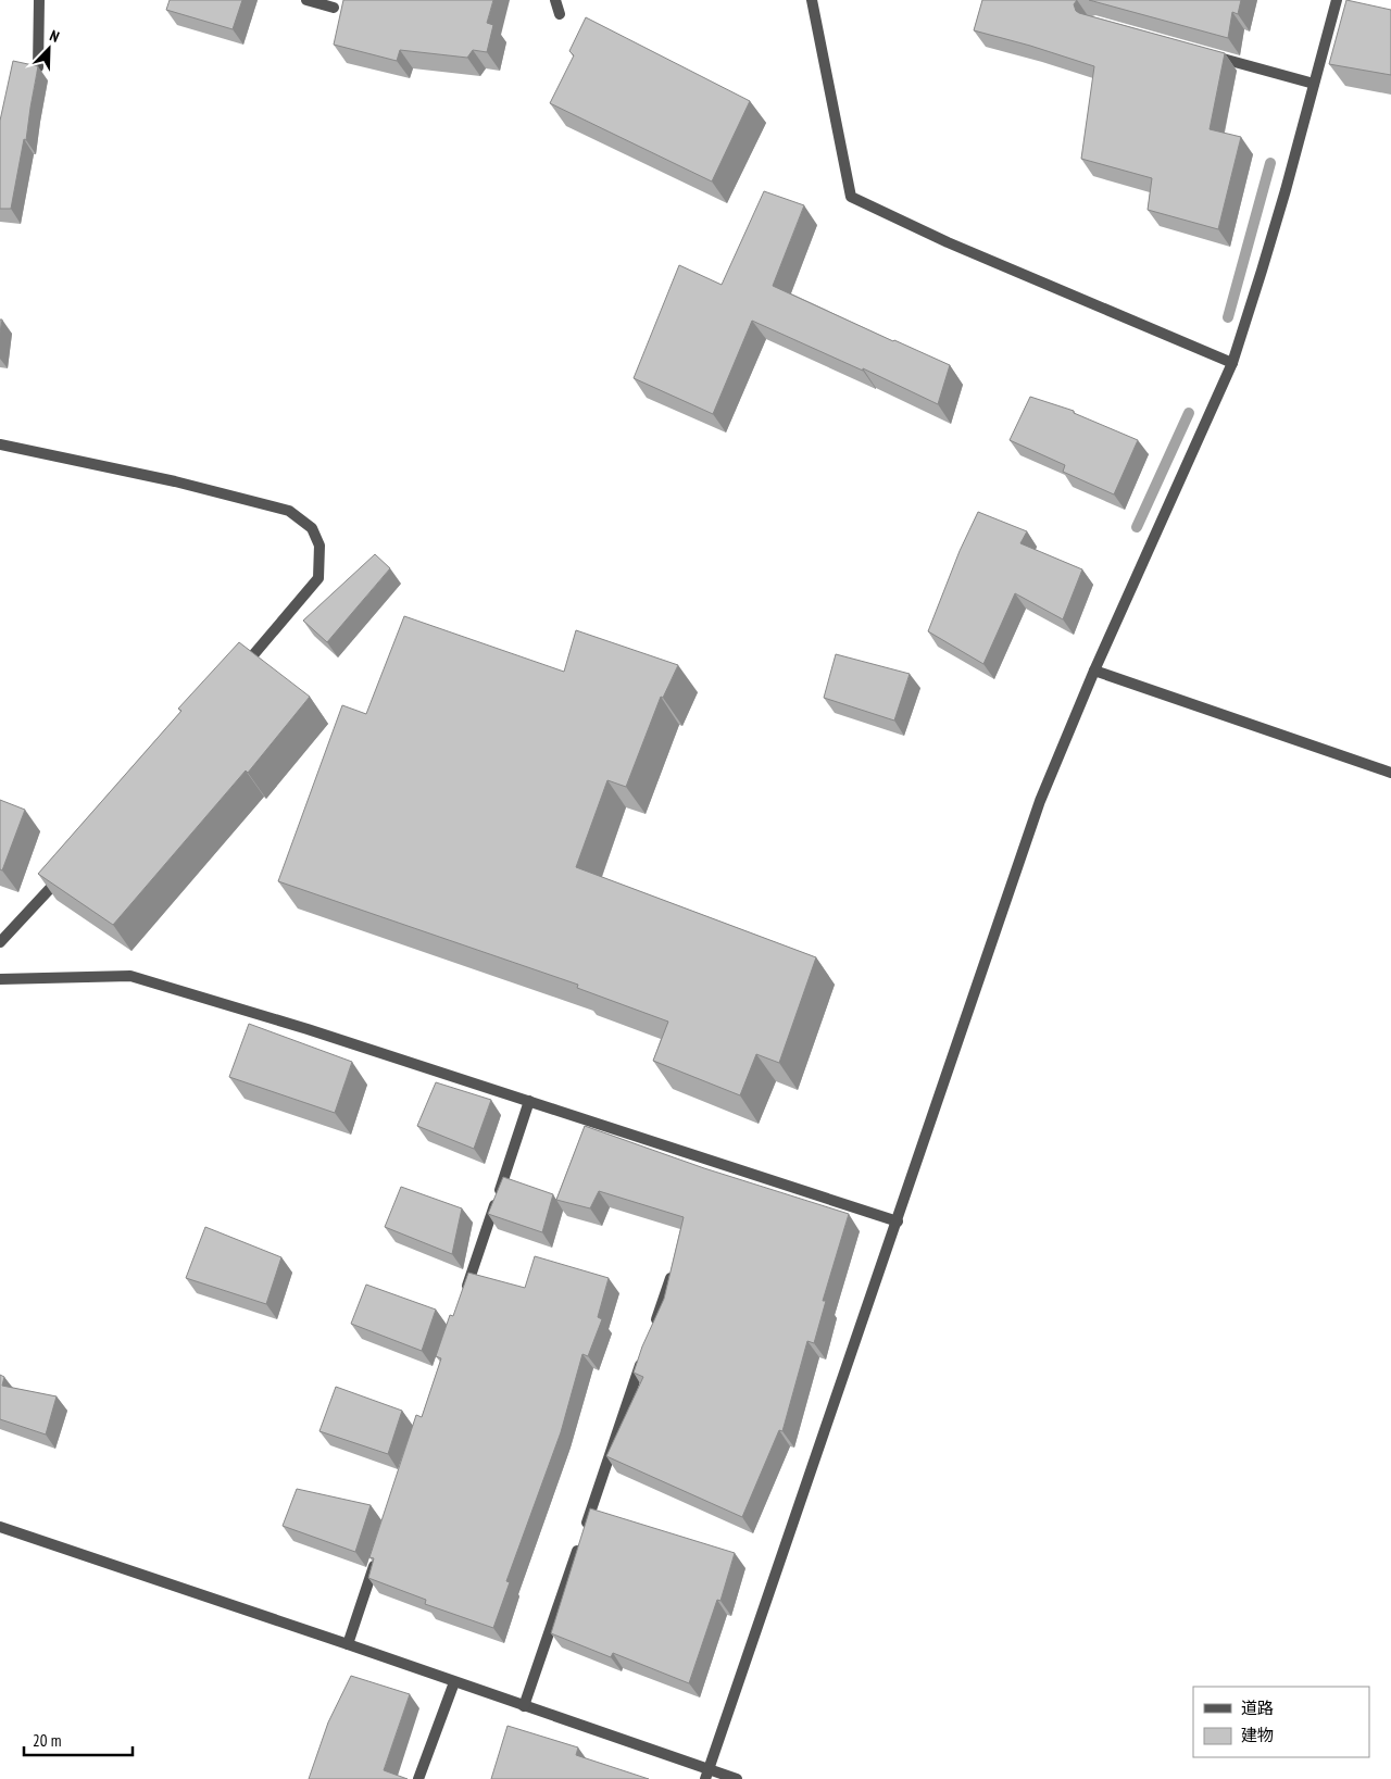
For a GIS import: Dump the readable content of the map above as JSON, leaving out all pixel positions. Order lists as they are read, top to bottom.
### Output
{
  "legend": ["道路", "建物"],
  "scale_bar": "20 m",
  "north": "top right"
}
